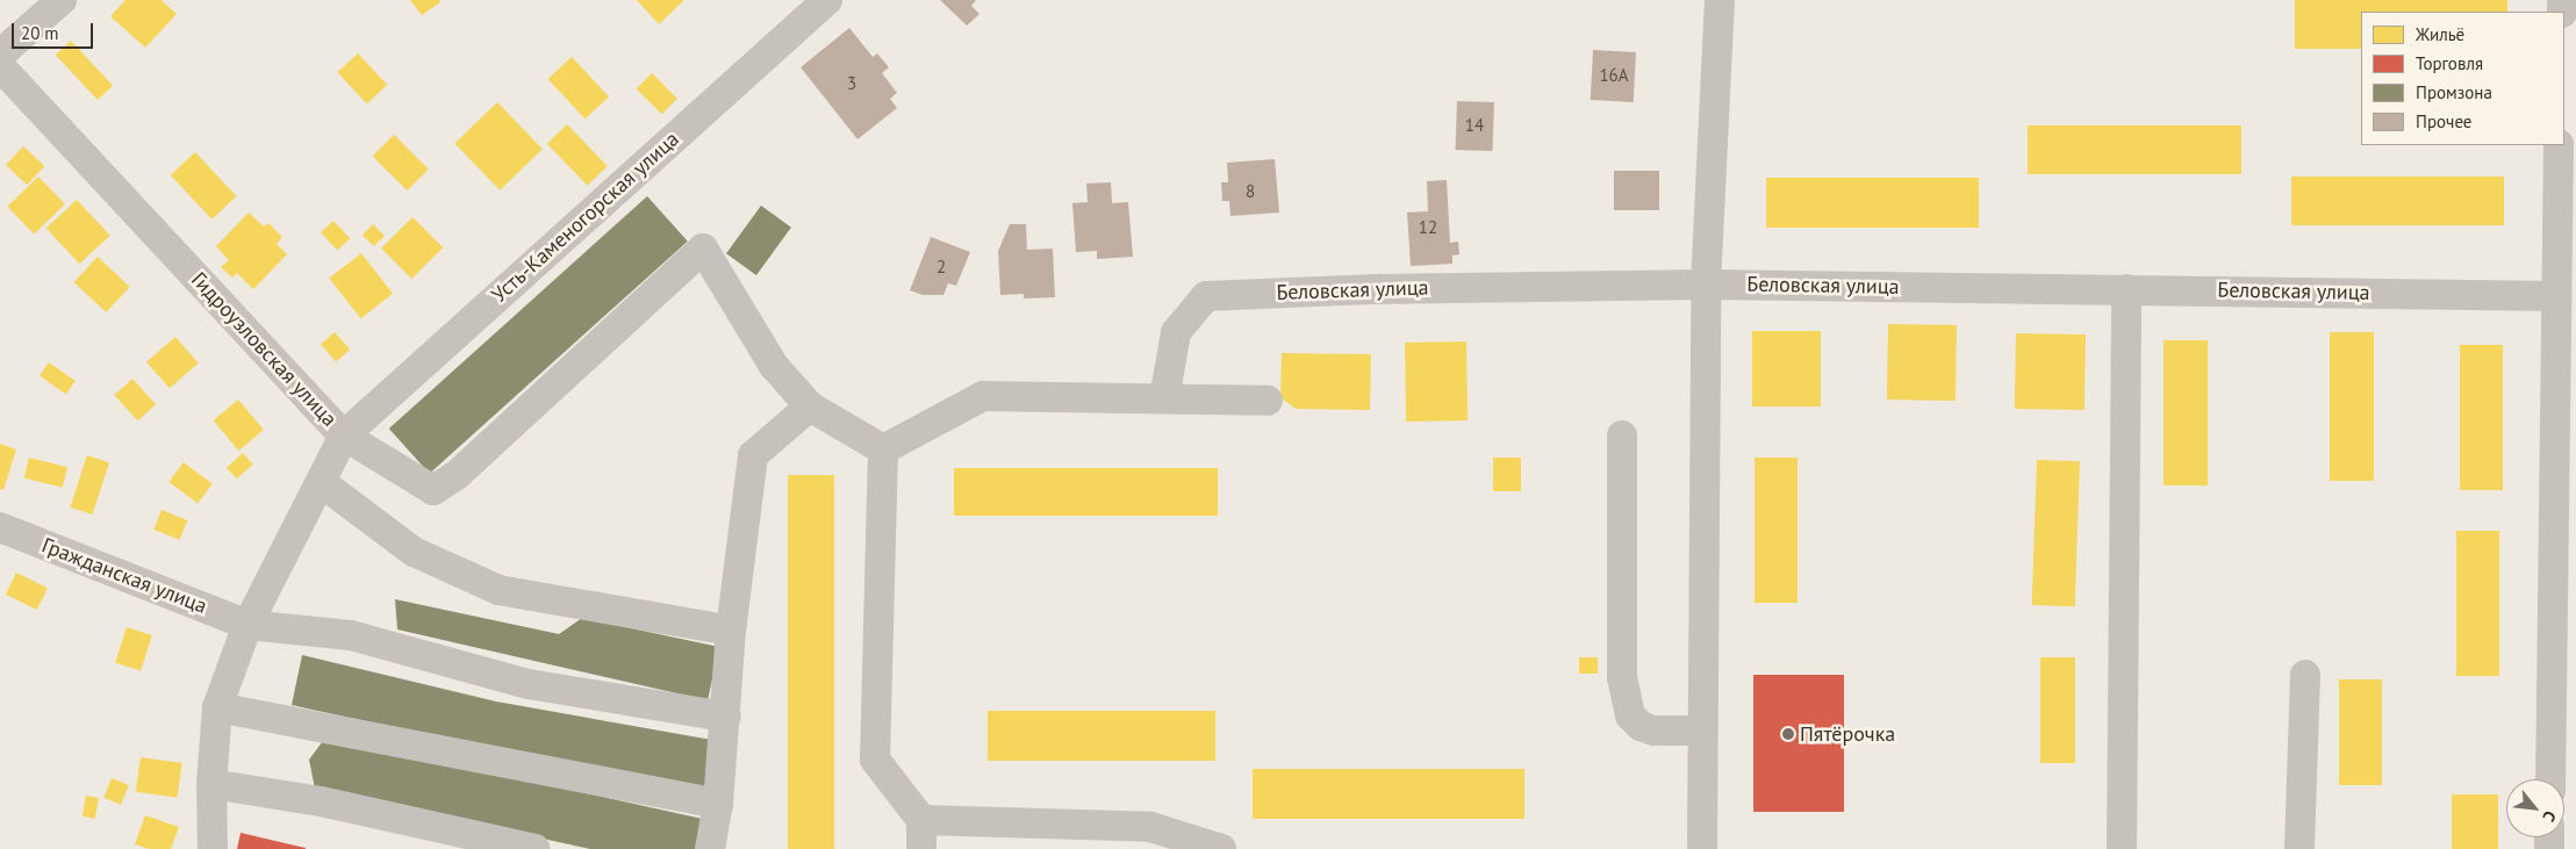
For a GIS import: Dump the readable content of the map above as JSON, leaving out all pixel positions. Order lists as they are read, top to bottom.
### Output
{
  "streets": {
    "street": [
      "Усть-Каменогорская улица",
      "Беловская улица",
      "Гидроузловская улица",
      "Гражданская улица"
    ]
  },
  "crossings": [
    ["Усть-Каменогорская улица", "Гидроузловская улица"],
    ["Гидроузловская улица", "Гражданская улица"]
  ],
  "places": ["Пятёрочка"],
  "house_numbers": [
    "16А",
    "3",
    "14",
    "8",
    "12",
    "2"
  ],
  "legend": [
    "Жильё",
    "Торговля",
    "Промзона",
    "Прочее"
  ],
  "scale_bar": "20 m",
  "north": "bottom right"
}
